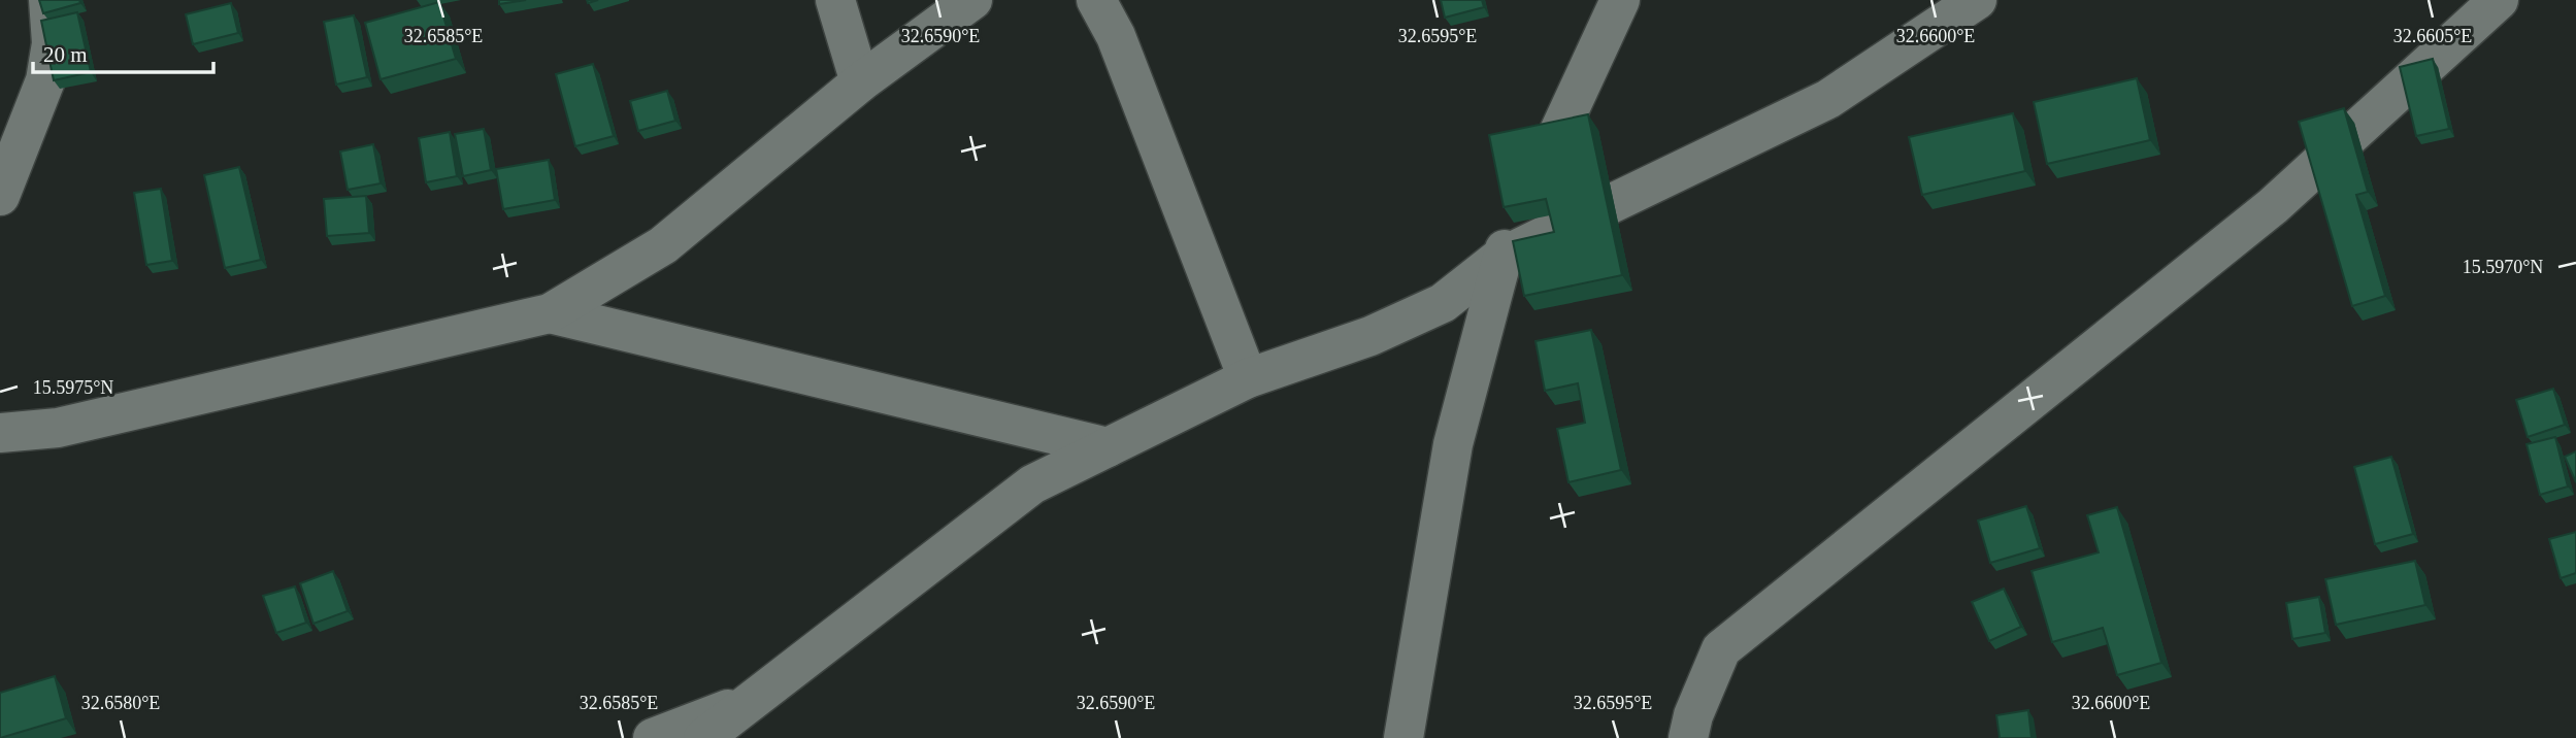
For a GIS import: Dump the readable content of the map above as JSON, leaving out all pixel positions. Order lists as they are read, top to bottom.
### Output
{
  "scale_bar": "20 m",
  "coordinates": [
    "32.6585°E",
    "32.6590°E",
    "32.6595°E",
    "32.6600°E",
    "32.6605°E",
    "15.5970°N",
    "15.5975°N",
    "32.6580°E"
  ]
}
